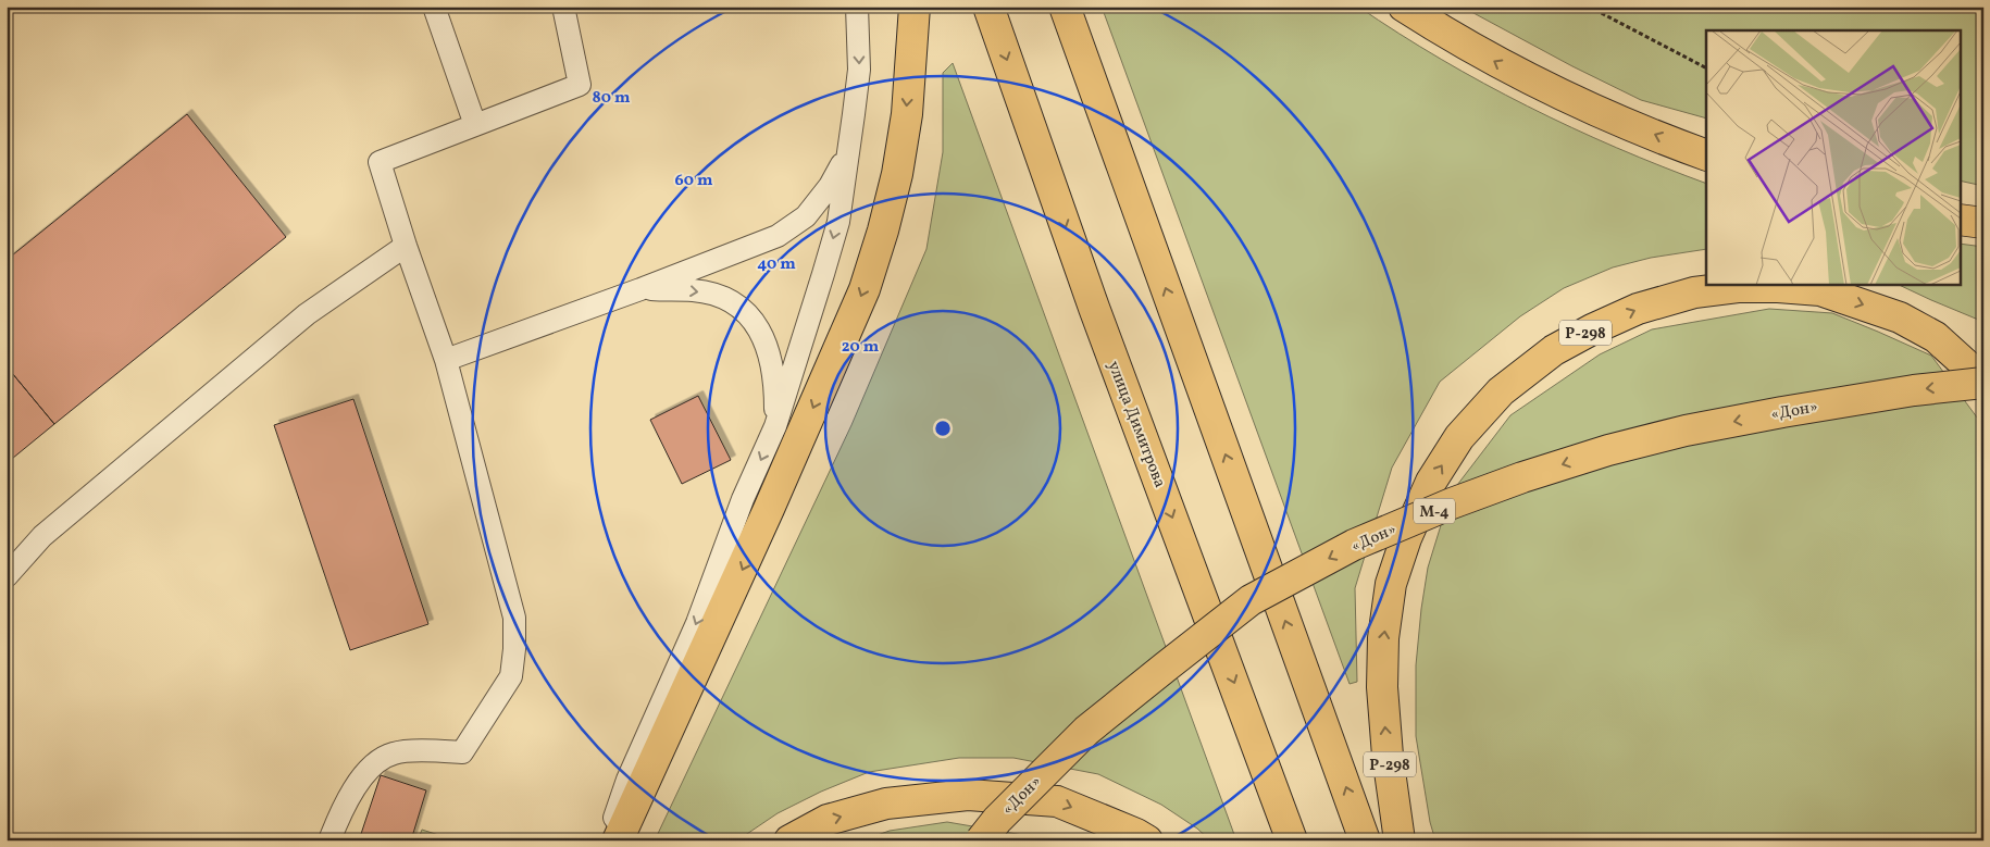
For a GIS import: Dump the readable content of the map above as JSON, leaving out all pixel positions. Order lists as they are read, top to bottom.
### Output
{
  "streets": {
    "main road": [
      "Р-298",
      "«Дон»",
      "улица Димитрова",
      "М-4"
    ]
  },
  "crossings": [
    ["Р-298", "«Дон»"]
  ],
  "one_way": ["«Дон»"],
  "rings": [
    "80 m",
    "60 m",
    "40 m",
    "20 m"
  ]
}
